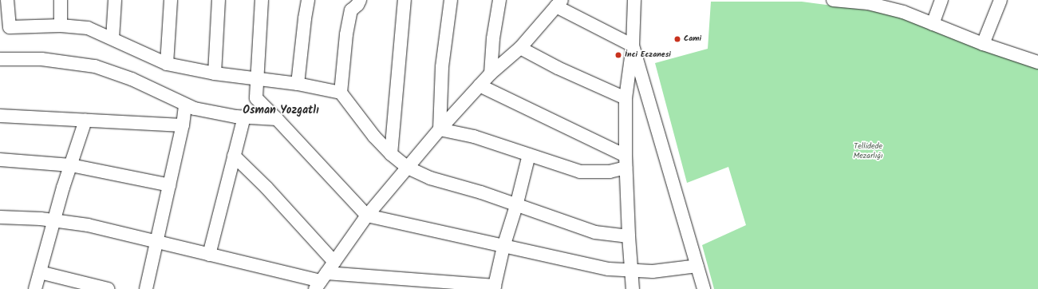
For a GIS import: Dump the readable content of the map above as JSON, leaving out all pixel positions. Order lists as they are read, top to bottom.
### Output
{
  "districts": ["Osman Yozgatlı"],
  "parks": ["Tellidede Mezarlığı"],
  "places": ["Cami", "İnci Eczanesi"]
}
